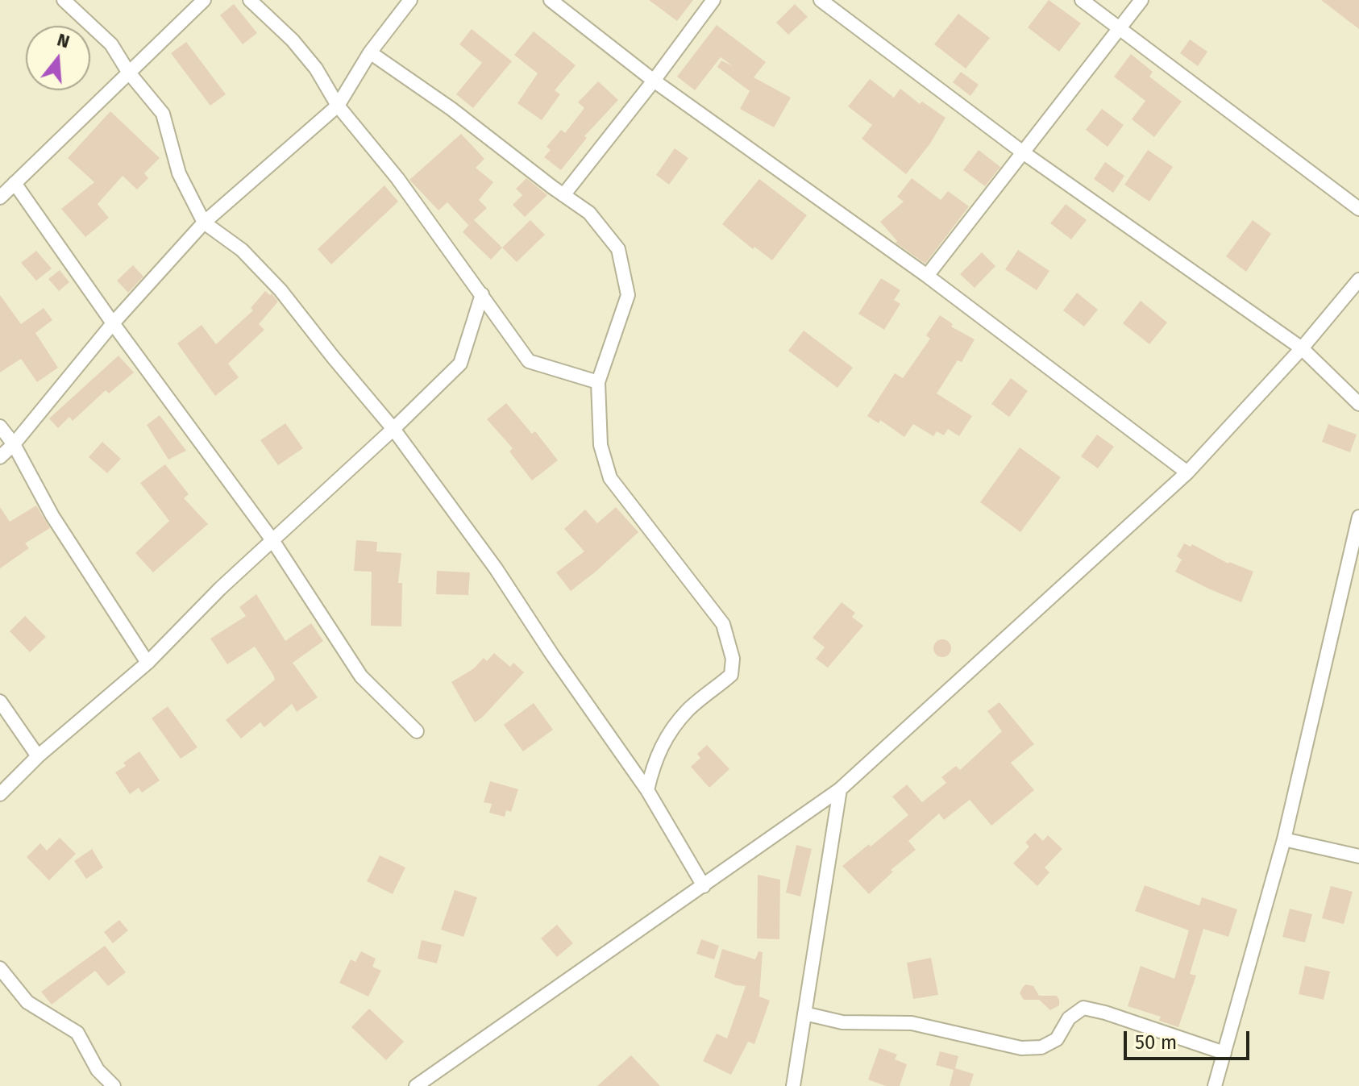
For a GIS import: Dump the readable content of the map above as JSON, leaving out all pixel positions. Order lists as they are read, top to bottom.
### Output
{
  "scale_bar": "50 m",
  "north": "top"
}
